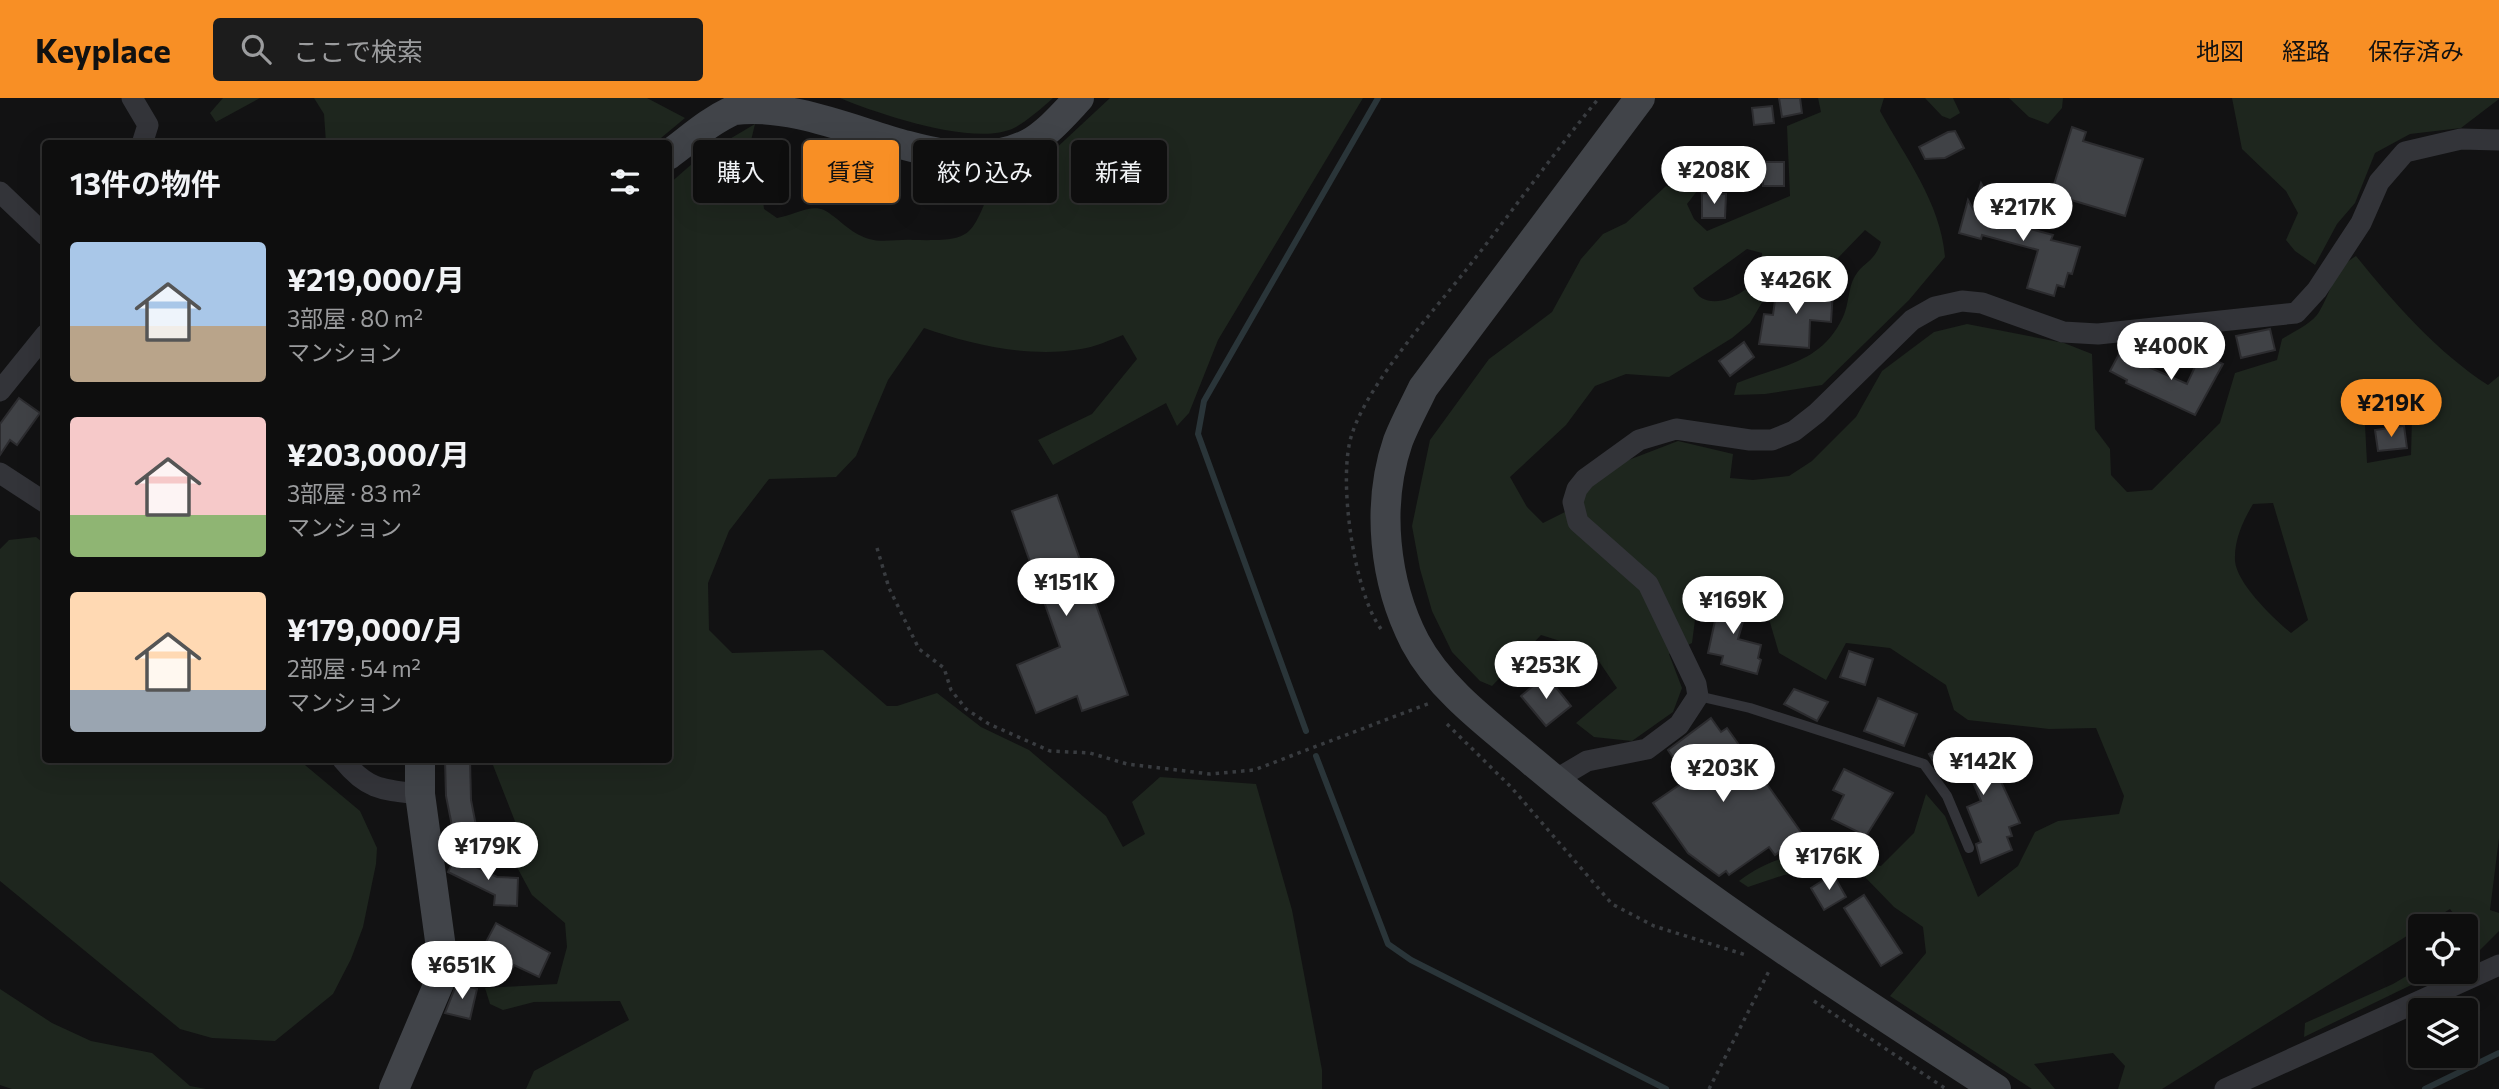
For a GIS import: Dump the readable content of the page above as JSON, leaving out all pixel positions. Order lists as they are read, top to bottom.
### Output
{
  "page": {
    "header": "Keyplace",
    "search": "ここで検索",
    "nav": ["地図", "経路", "保存済み"],
    "chip": [
      "購入",
      "賃貸",
      "絞り込み",
      "新着"
    ],
    "heading": "13件の物件",
    "price": [
      "¥208K",
      "¥217K",
      "¥426K",
      "¥400K",
      "¥219K",
      "¥151K",
      "¥169K",
      "¥253K",
      "¥142K",
      "¥203K",
      "¥179K",
      "¥176K",
      "¥651K"
    ],
    "list": [
      {
        "name": "¥219,000/月",
        "note": "3部屋 · 80 m² · マンション"
      },
      {
        "name": "¥203,000/月",
        "note": "3部屋 · 83 m² · マンション"
      },
      {
        "name": "¥179,000/月",
        "note": "2部屋 · 54 m² · マンション"
      }
    ]
  }
}
